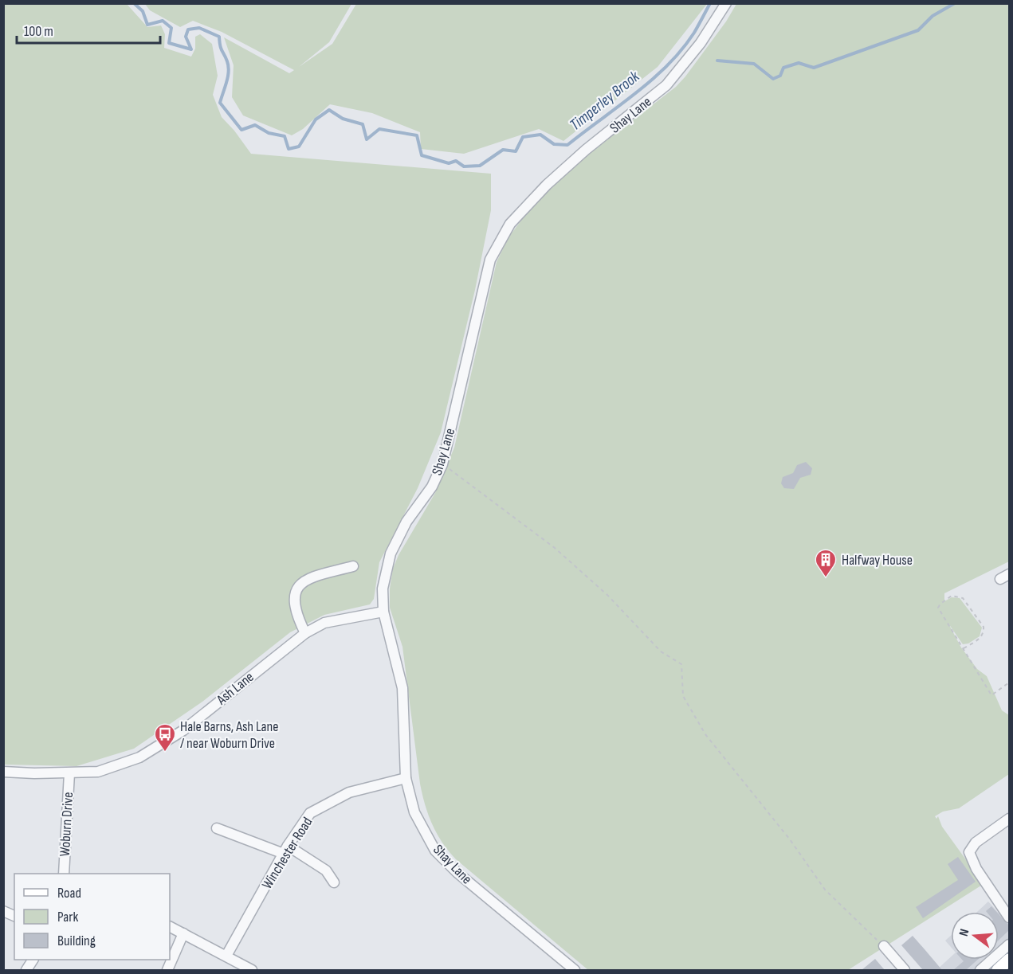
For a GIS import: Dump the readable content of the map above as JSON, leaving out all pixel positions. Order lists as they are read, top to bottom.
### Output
{
  "streets": {
    "street": [
      "Shay Lane",
      "Ash Lane",
      "Woburn Drive",
      "Winchester Road"
    ]
  },
  "crossings": [
    ["Shay Lane", "Ash Lane"],
    ["Shay Lane", "Winchester Road"],
    ["Ash Lane", "Woburn Drive"]
  ],
  "water": ["Timperley Brook"],
  "places": {
    "building": ["Halfway House"],
    "bus stop": ["Hale Barns, Ash Lane / near Woburn Drive"]
  },
  "legend": ["Road", "Park", "Building"],
  "scale_bar": "100 m",
  "north": "left"
}
